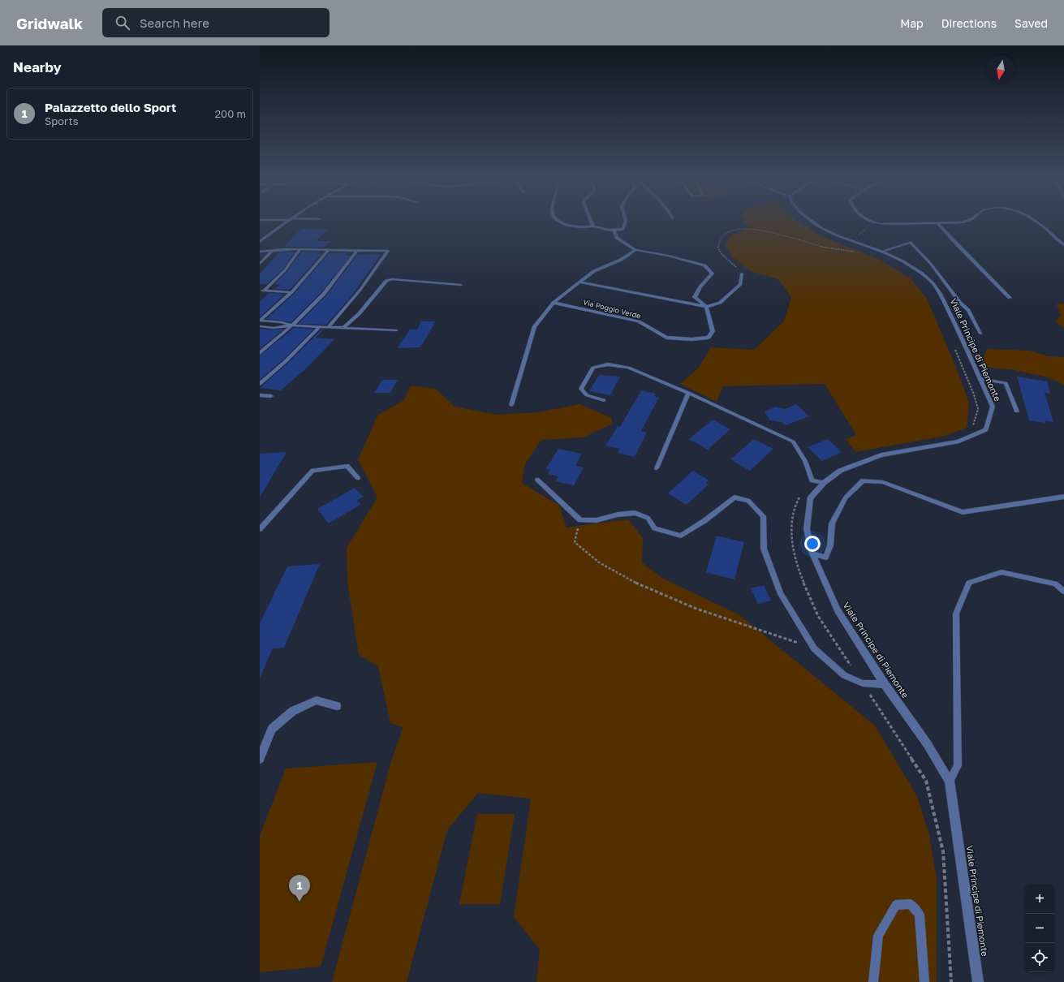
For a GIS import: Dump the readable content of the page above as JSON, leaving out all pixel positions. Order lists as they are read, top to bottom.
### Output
{
  "streets": {
    "street": ["Via Poggio Verde", "Viale Principe di Piemonte"]
  },
  "north": "bottom",
  "page": {
    "header": "Gridwalk",
    "search": "Search here",
    "nav": ["Map", "Directions", "Saved"],
    "heading": "Nearby",
    "list": [
      {
        "mark": "1",
        "name": "Palazzetto dello Sport",
        "note": "Sports",
        "value": "200 m"
      }
    ],
    "pins": "1",
    "map_buttons": ["+", "−"]
  }
}
